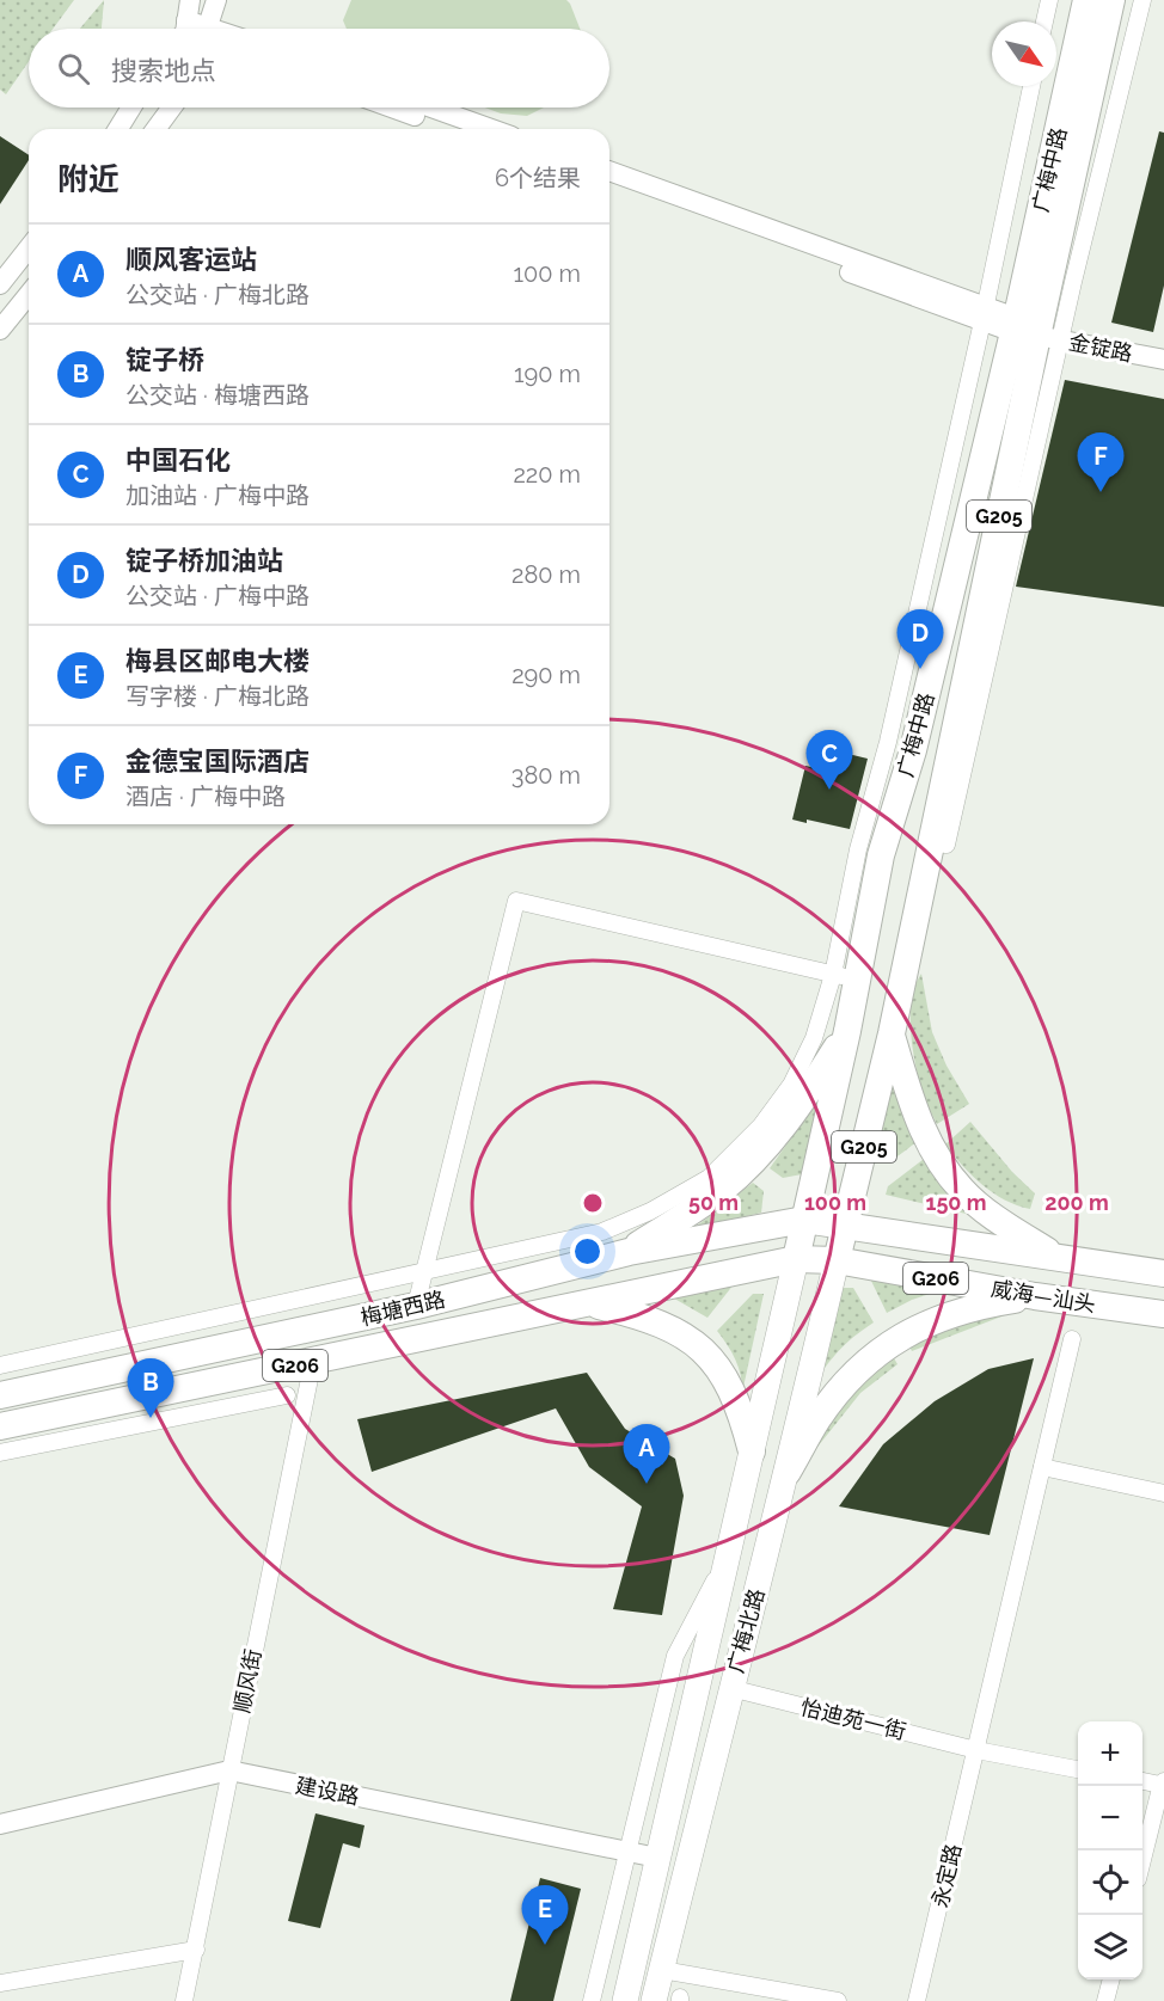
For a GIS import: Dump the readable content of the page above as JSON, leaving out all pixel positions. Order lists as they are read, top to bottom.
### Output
{
  "streets": {
    "highway": [
      "广梅中路",
      "G205",
      "G206",
      "威海—汕头",
      "梅塘西路"
    ],
    "main road": ["广梅北路"],
    "street": [
      "金锭路",
      "顺风街",
      "怡迪苑一街",
      "建设路",
      "永定路"
    ]
  },
  "crossings": [
    ["广梅中路", "金锭路"],
    ["广梅中路", "威海—汕头"],
    ["广梅中路", "梅塘西路"],
    ["广梅中路", "广梅北路"],
    ["威海—汕头", "梅塘西路"],
    ["威海—汕头", "广梅北路"],
    ["梅塘西路", "广梅北路"],
    ["梅塘西路", "顺风街"],
    ["广梅北路", "怡迪苑一街"],
    ["广梅北路", "建设路"],
    ["顺风街", "建设路"],
    ["怡迪苑一街", "永定路"]
  ],
  "north": "bottom right",
  "page": {
    "search": "搜索地点",
    "heading": ["附近", "6个结果"],
    "list": [
      {
        "mark": "A",
        "name": "顺风客运站",
        "note": "公交站 · 广梅北路",
        "value": "100 m"
      },
      {
        "mark": "B",
        "name": "锭子桥",
        "note": "公交站 · 梅塘西路",
        "value": "190 m"
      },
      {
        "mark": "C",
        "name": "中国石化",
        "note": "加油站 · 广梅中路",
        "value": "220 m"
      },
      {
        "mark": "D",
        "name": "锭子桥加油站",
        "note": "公交站 · 广梅中路",
        "value": "280 m"
      },
      {
        "mark": "E",
        "name": "梅县区邮电大楼",
        "note": "写字楼 · 广梅北路",
        "value": "290 m"
      },
      {
        "mark": "F",
        "name": "金德宝国际酒店",
        "note": "酒店 · 广梅中路",
        "value": "380 m"
      }
    ],
    "pins": [
      "F",
      "D",
      "C",
      "B",
      "A",
      "E"
    ],
    "map_buttons": ["+", "−"]
  },
  "rings": [
    "50 m",
    "100 m",
    "150 m",
    "200 m"
  ]
}
